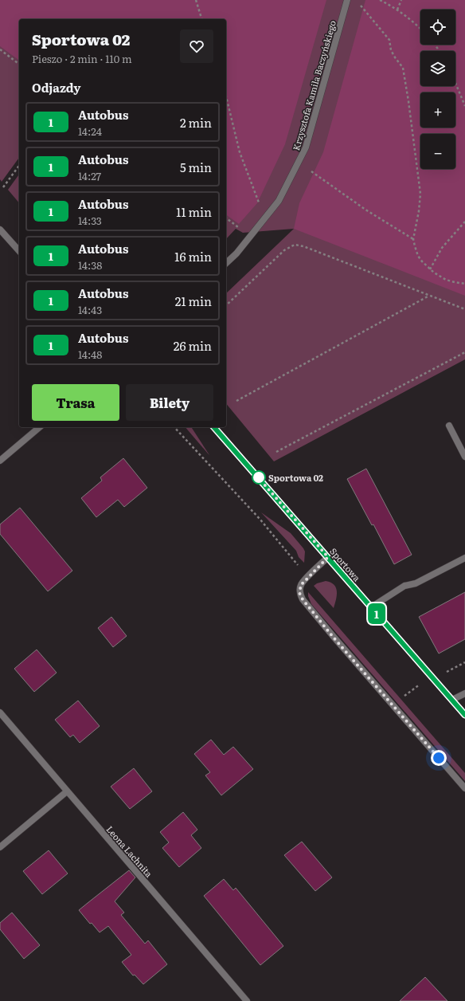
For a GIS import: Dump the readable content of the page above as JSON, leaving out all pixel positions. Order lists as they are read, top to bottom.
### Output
{
  "streets": {
    "street": ["Krzysztofa Kamila Baczyńskiego", "Sportowa", "Leona Lachnita"]
  },
  "places": ["Sportowa 02"],
  "lines": ["bus line 1"],
  "page": {
    "on_map": "1",
    "map_buttons": ["+", "−"],
    "heading": [
      ["Sportowa 02", "Pieszo · 2 min · 110 m"],
      "Odjazdy"
    ],
    "list": [
      {
        "mark": "1",
        "name": "Autobus",
        "note": "14:24",
        "value": "2 min"
      },
      {
        "mark": "1",
        "name": "Autobus",
        "note": "14:27",
        "value": "5 min"
      },
      {
        "mark": "1",
        "name": "Autobus",
        "note": "14:33",
        "value": "11 min"
      },
      {
        "mark": "1",
        "name": "Autobus",
        "note": "14:38",
        "value": "16 min"
      },
      {
        "mark": "1",
        "name": "Autobus",
        "note": "14:43",
        "value": "21 min"
      },
      {
        "mark": "1",
        "name": "Autobus",
        "note": "14:48",
        "value": "26 min"
      }
    ],
    "buttons": ["Trasa", "Bilety"]
  }
}
